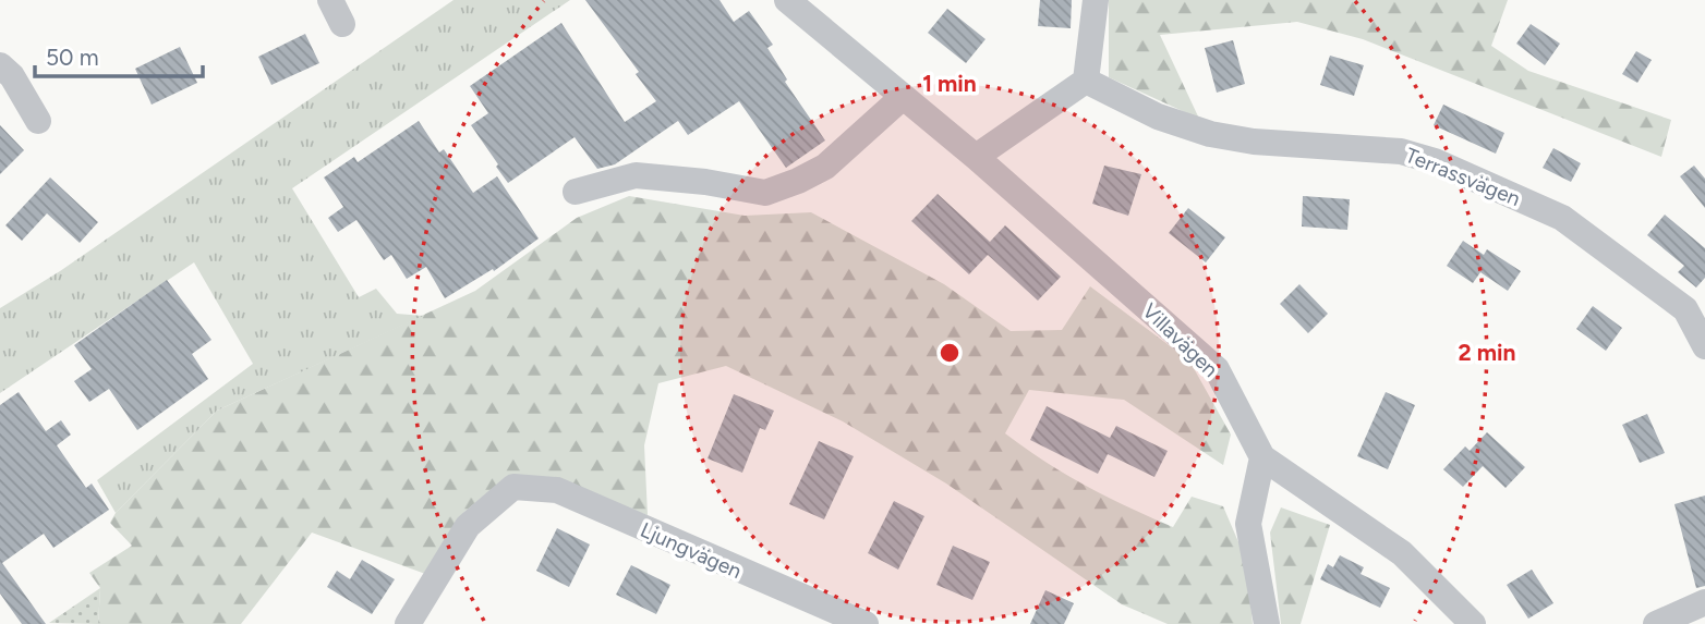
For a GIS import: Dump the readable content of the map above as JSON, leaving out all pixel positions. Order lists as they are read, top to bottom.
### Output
{
  "streets": {
    "street": ["Terrassvägen", "Villavägen", "Ljungvägen"]
  },
  "scale_bar": "50 m",
  "rings": ["1 min", "2 min"]
}
